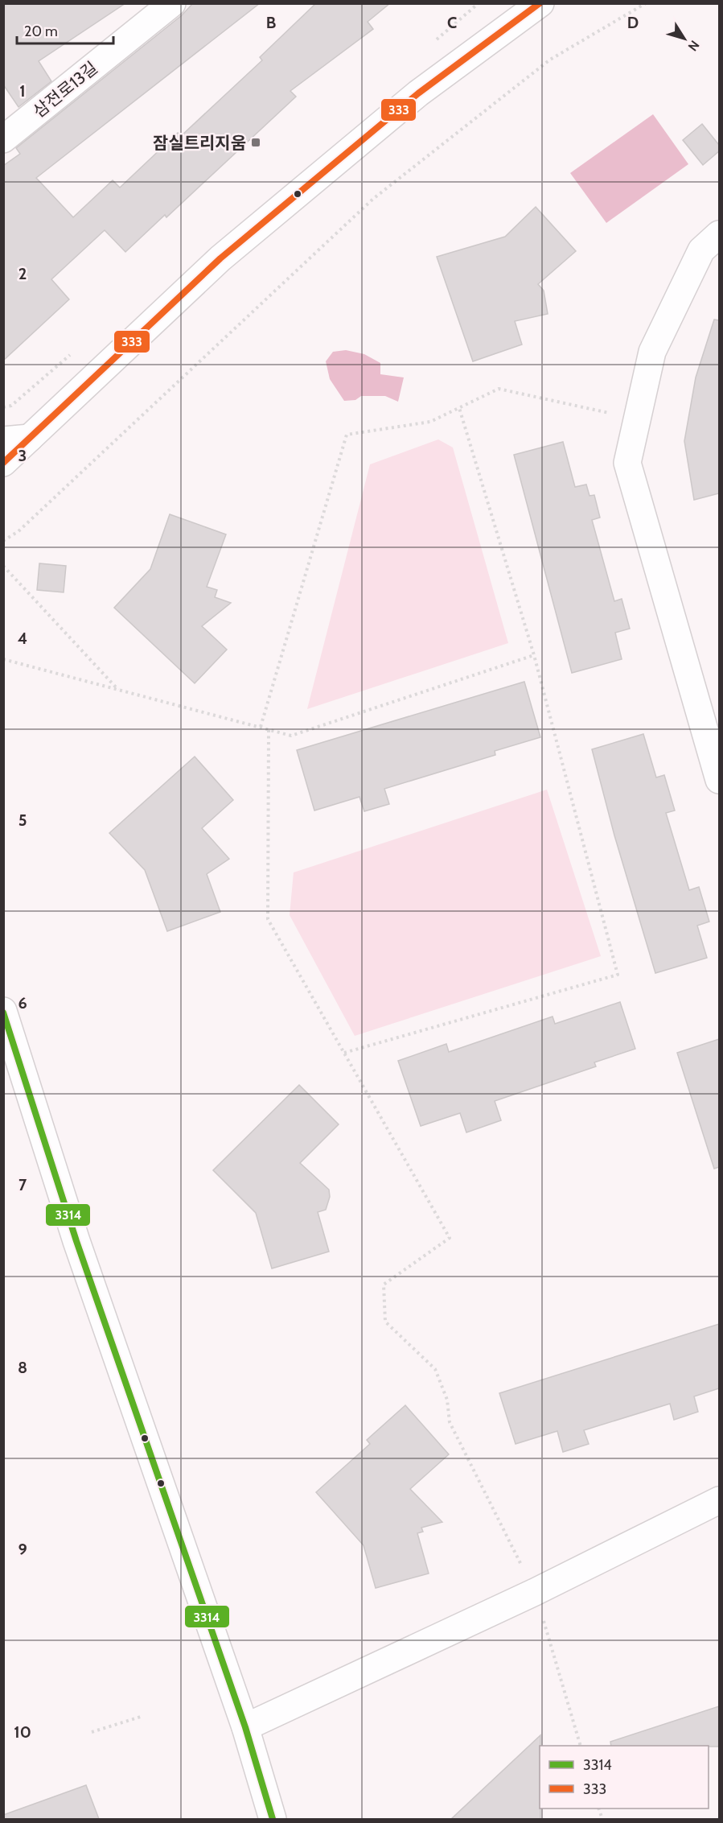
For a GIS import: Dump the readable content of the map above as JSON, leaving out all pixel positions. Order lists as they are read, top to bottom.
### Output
{
  "streets": {
    "street": ["삼전로13길"]
  },
  "places": {
    "transit": ["잠실트리지움"]
  },
  "lines": ["transit line 333", "transit line 3314"],
  "legend": ["3314", "333"],
  "scale_bar": "20 m",
  "north": "bottom right",
  "grid": {
    "columns": ["B", "C", "D"],
    "rows": [
      "1",
      "2",
      "3",
      "4",
      "5",
      "6",
      "7",
      "8",
      "9",
      "10"
    ]
  }
}
